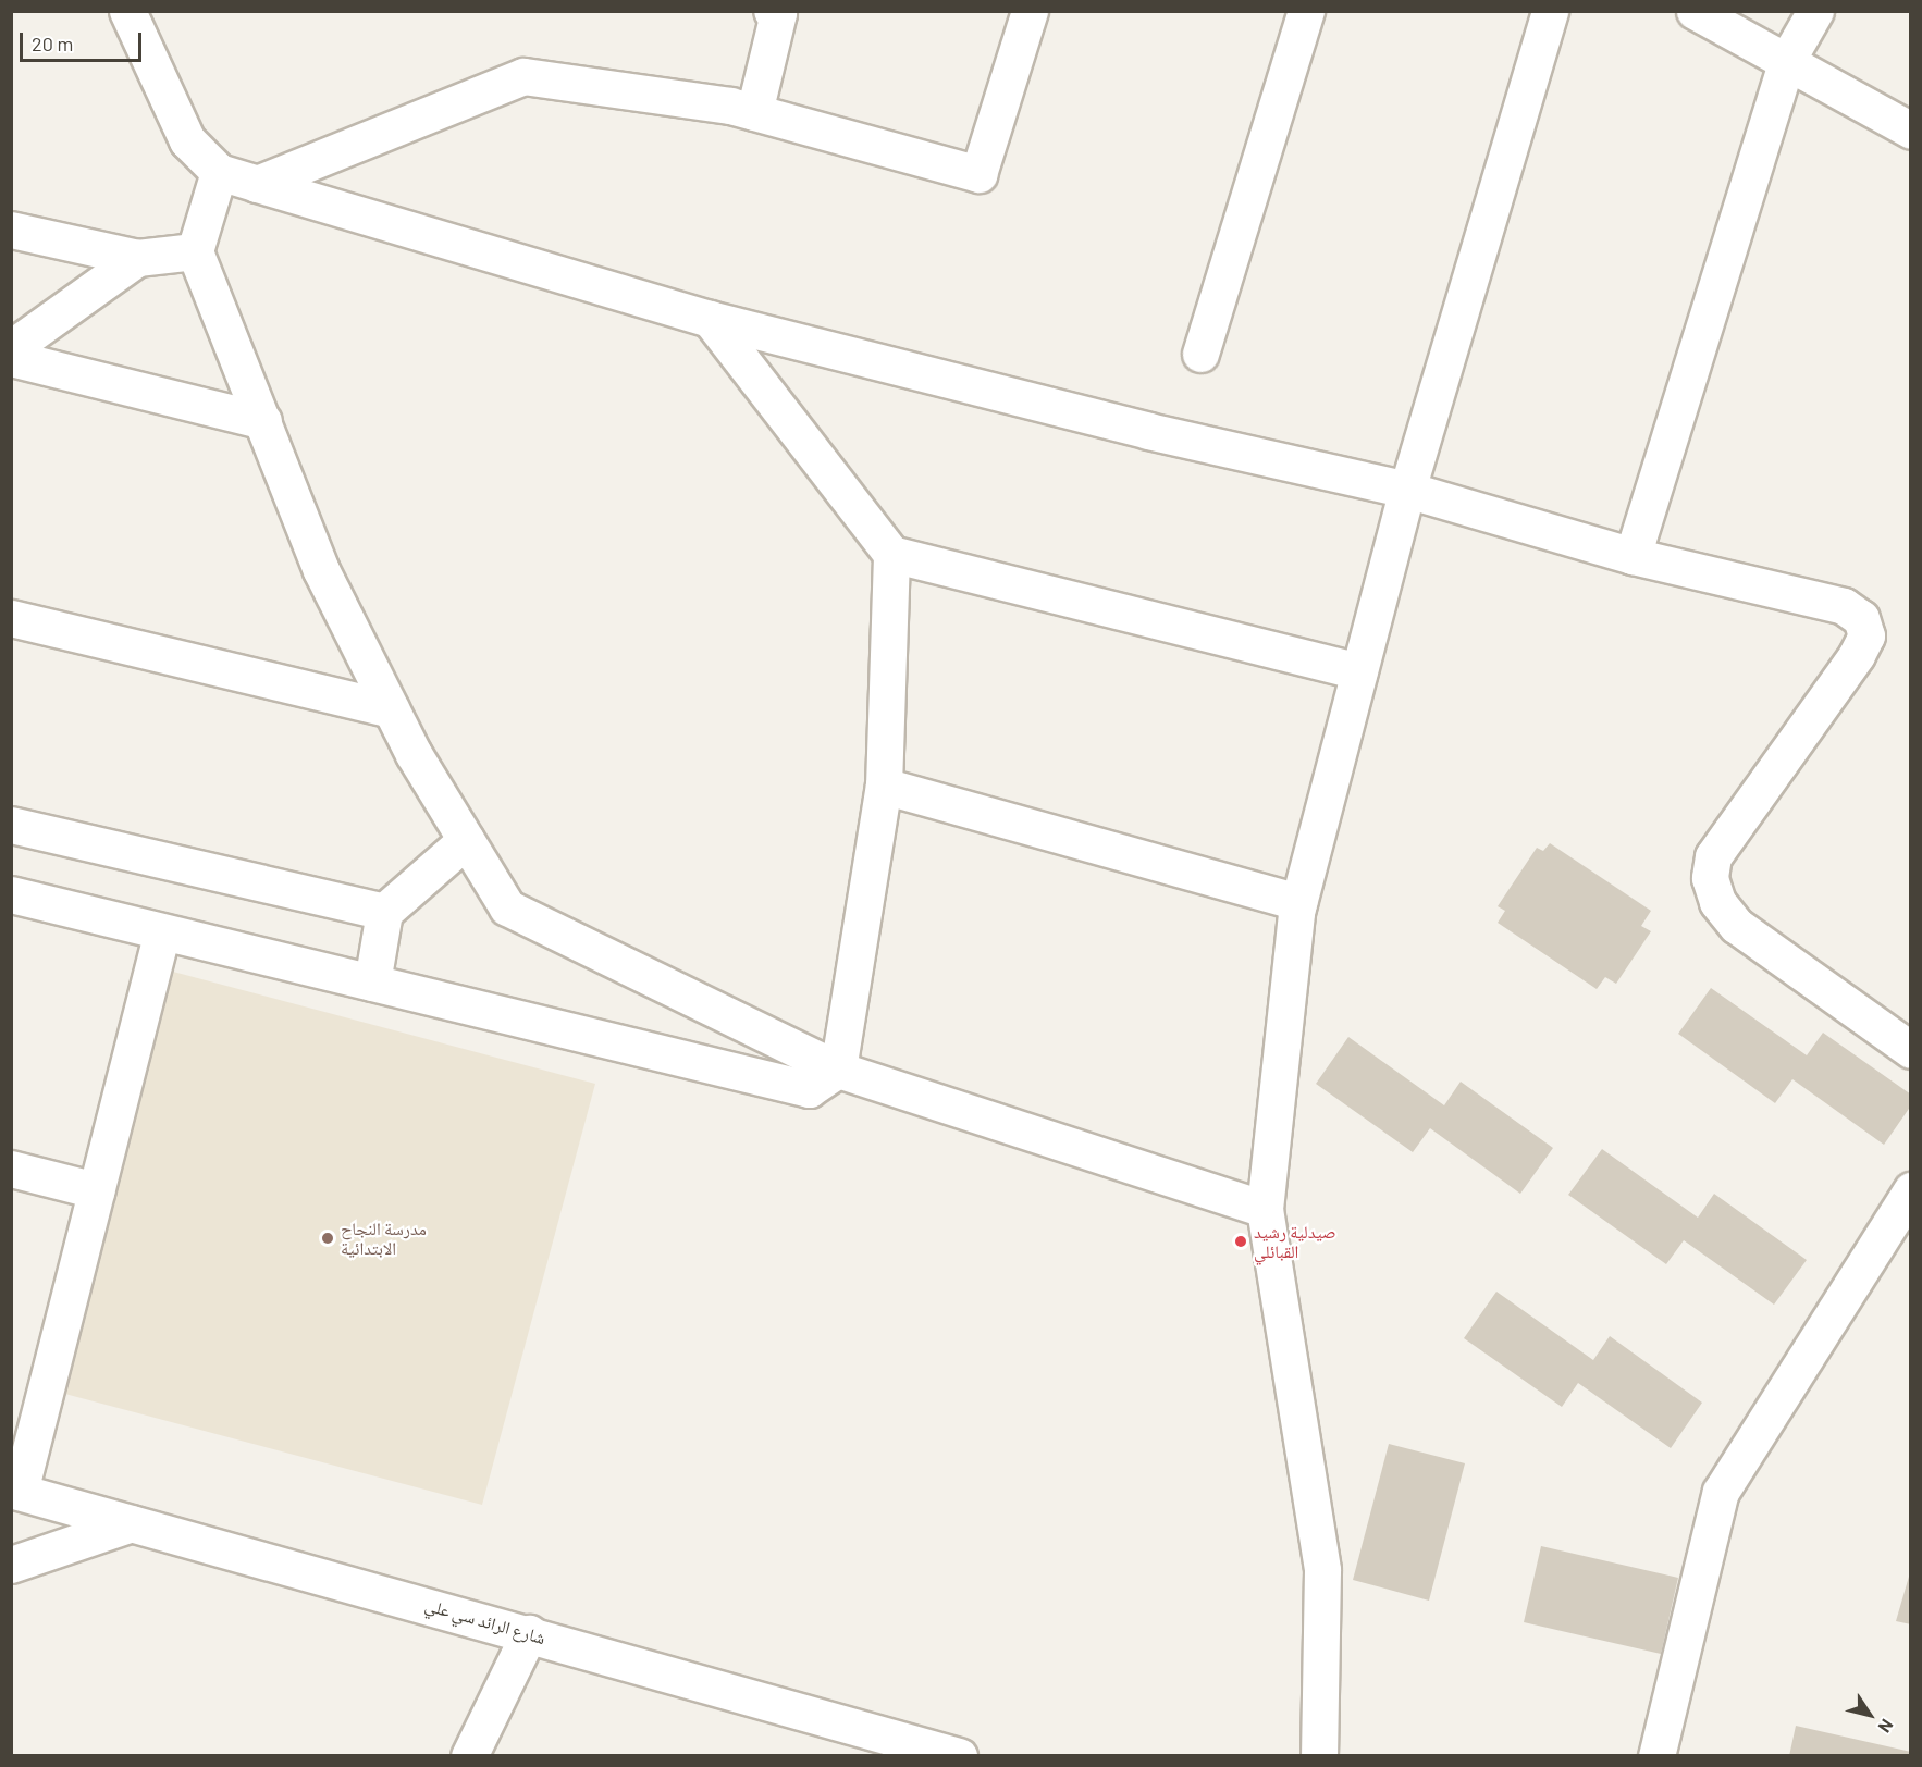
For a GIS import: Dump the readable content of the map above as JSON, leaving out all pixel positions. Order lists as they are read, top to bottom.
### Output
{
  "streets": {
    "street": ["شارع الرائد سي علي"]
  },
  "places": ["مدرسة النجاح الابتدائية", "صيدلية رشيد القبائلي"],
  "scale_bar": "20 m",
  "north": "bottom right"
}
